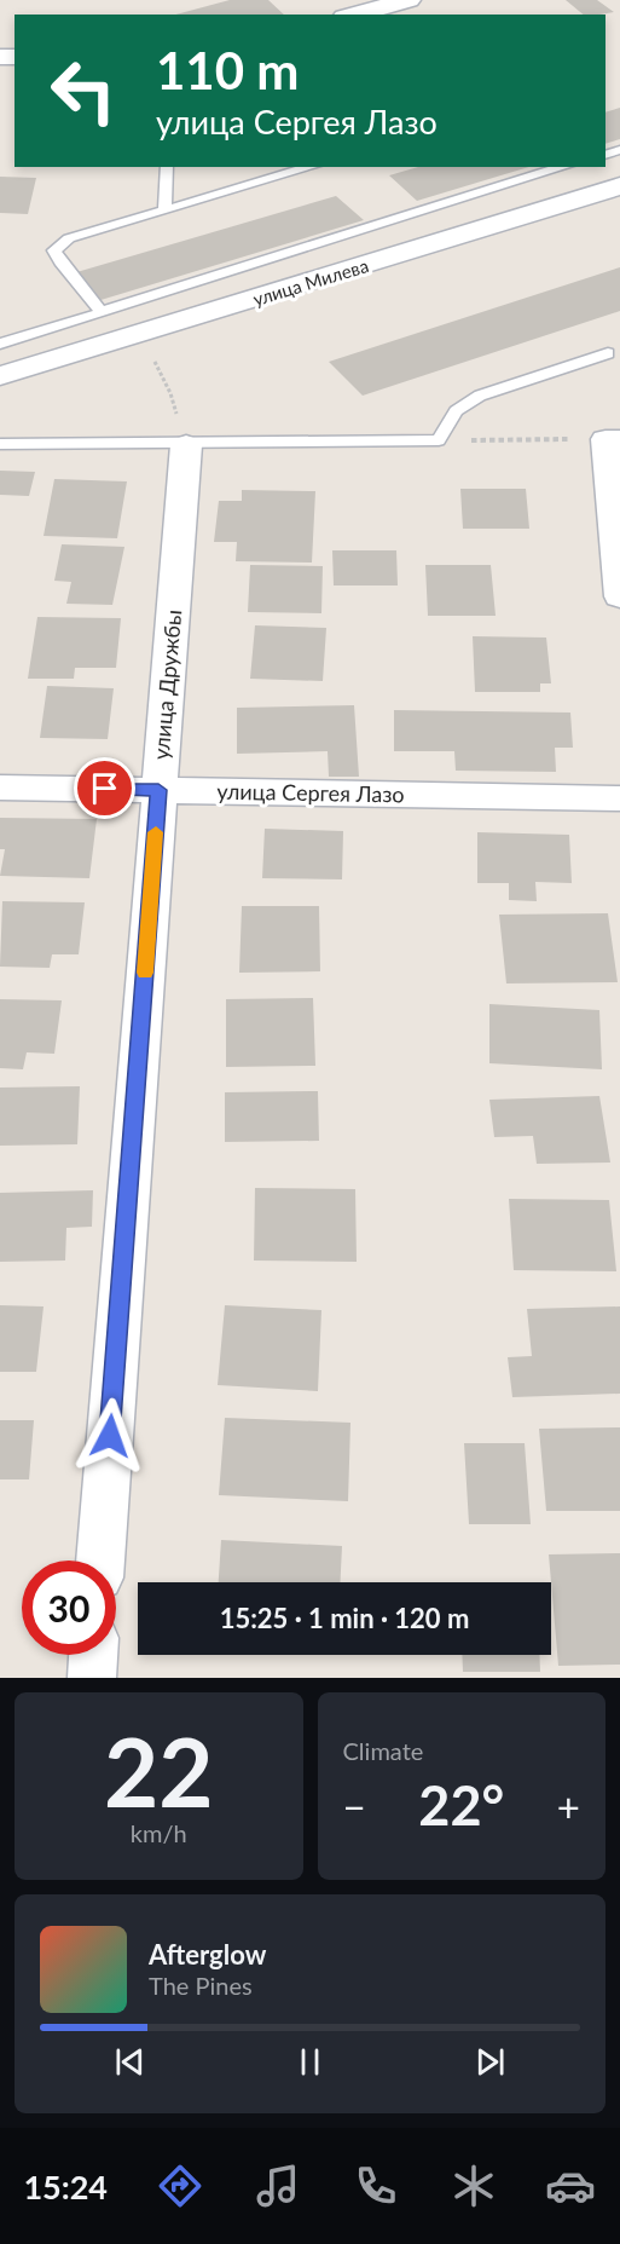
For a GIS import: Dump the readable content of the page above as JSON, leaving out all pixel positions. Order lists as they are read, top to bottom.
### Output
{
  "streets": {
    "street": ["улица Милева", "улица Дружбы", "улица Сергея Лазо"]
  },
  "crossings": [
    ["улица Дружбы", "улица Сергея Лазо"]
  ],
  "page": {
    "turn": ["110 m", "улица Сергея Лазо"],
    "limit": "30",
    "trip": "15:25 · 1 min · 120 m",
    "tile": [
      ["22", "km/h"],
      "Climate"
    ],
    "heat": ["−", "22°", "+"],
    "song": ["Afterglow", "The Pines"],
    "tabs": "15:24"
  }
}
